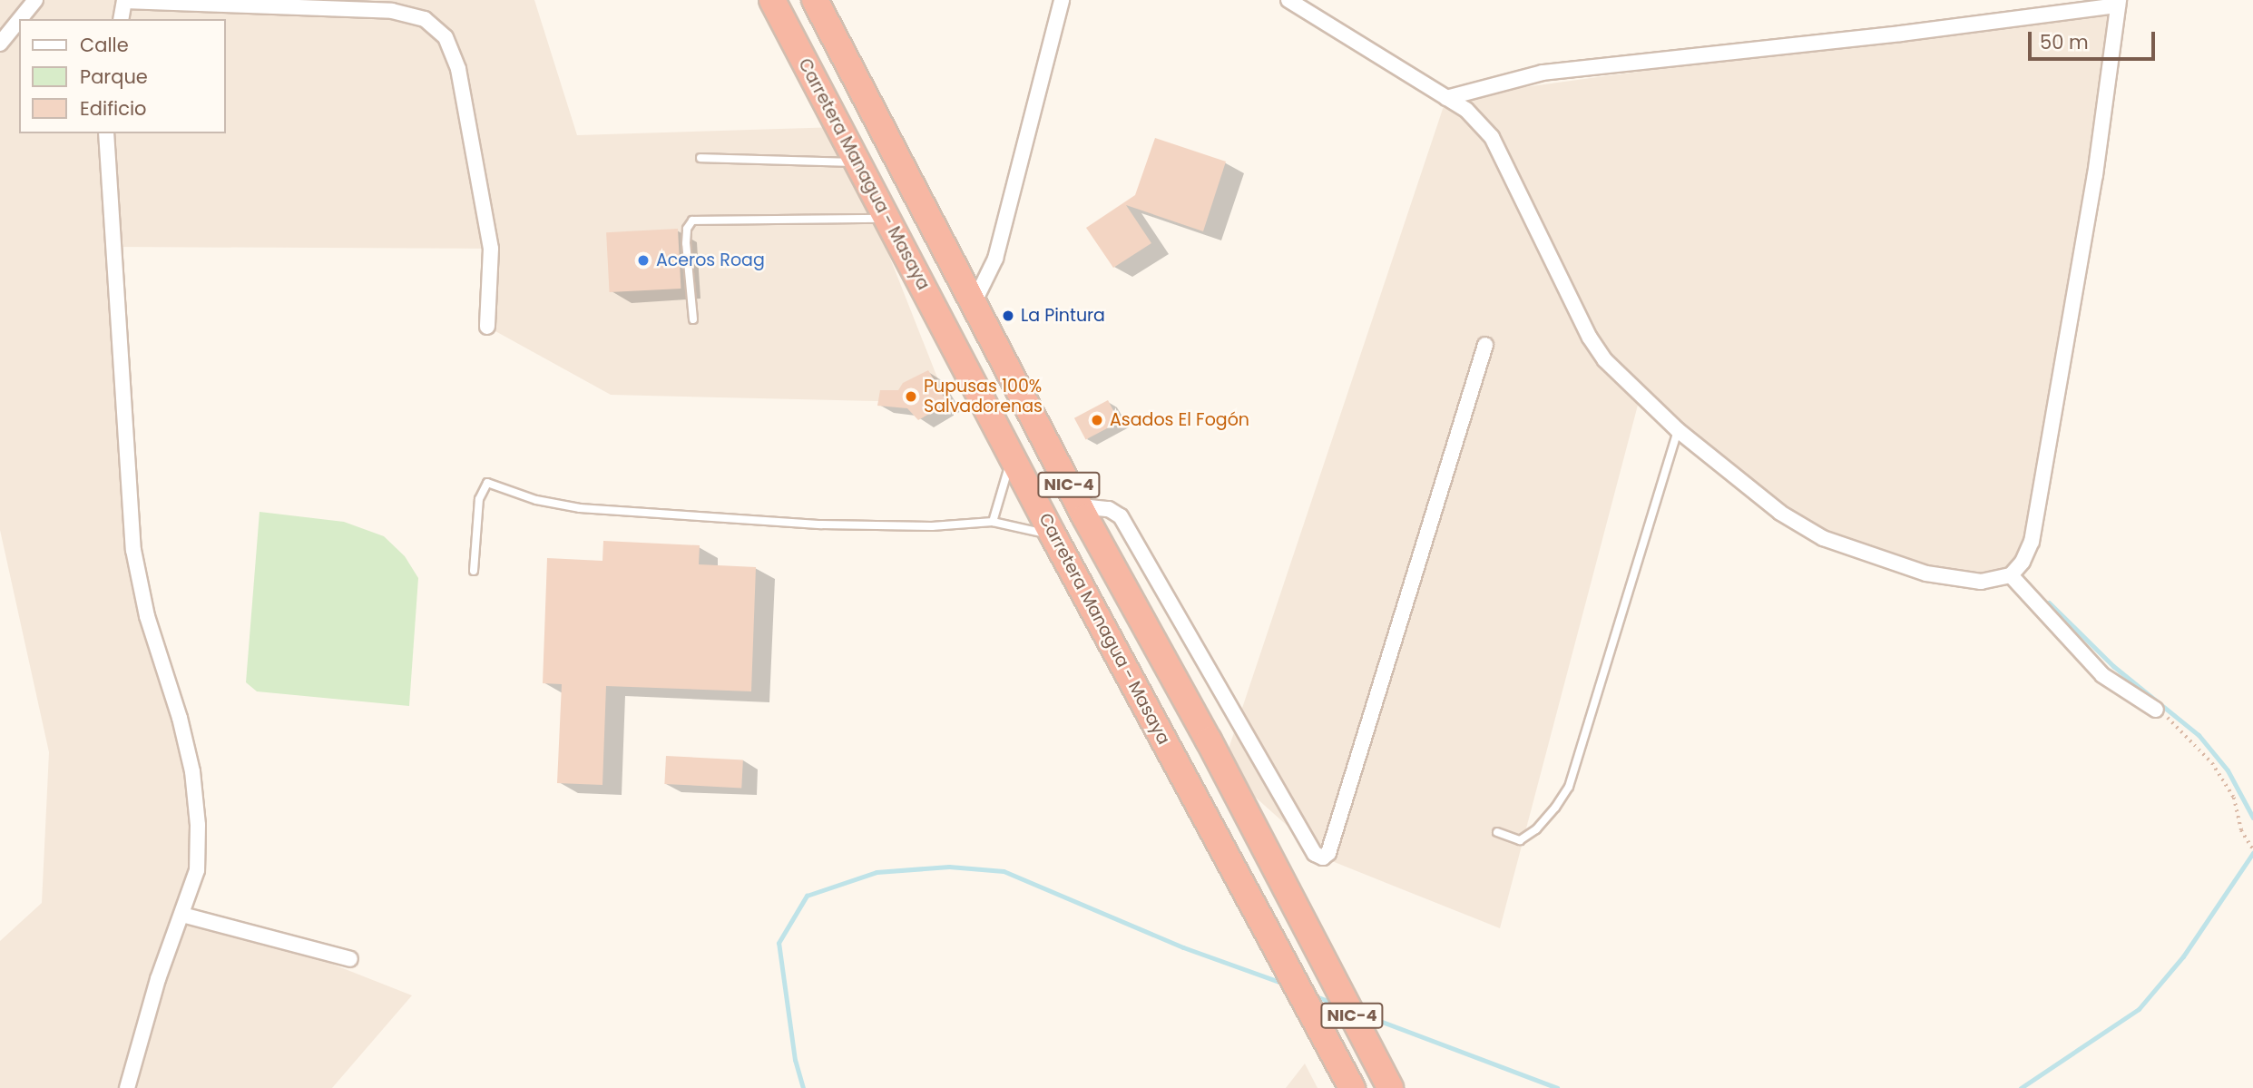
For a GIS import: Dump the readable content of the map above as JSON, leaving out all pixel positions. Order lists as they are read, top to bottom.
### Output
{
  "streets": {
    "highway": ["Carretera Managua - Masaya", "NIC-4"]
  },
  "places": [
    "Aceros Roag",
    "La Pintura",
    "Pupusas 100% Salvadorenas",
    "Asados El Fogón"
  ],
  "legend": ["Calle", "Parque", "Edificio"],
  "scale_bar": "50 m"
}
